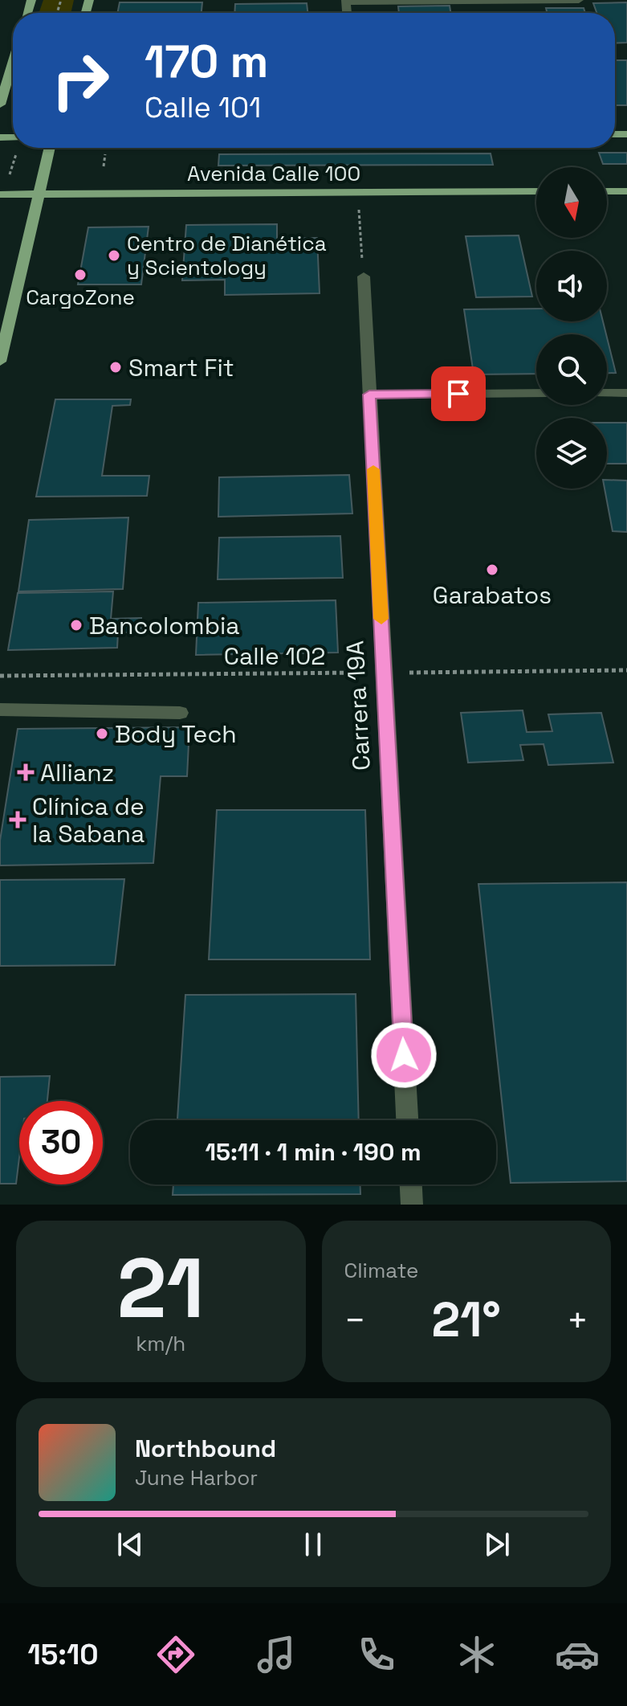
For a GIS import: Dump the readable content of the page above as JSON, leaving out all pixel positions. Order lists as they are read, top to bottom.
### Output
{
  "streets": {
    "main road": ["Avenida Calle 100"],
    "street": ["Carrera 19A"],
    "path": ["Calle 102"]
  },
  "crossings": [
    ["Calle 102", "Carrera 19A"]
  ],
  "places": {
    "other": [
      "Centro de Dianética y Scientology",
      "CargoZone",
      "Smart Fit",
      "Garabatos",
      "Bancolombia",
      "Body Tech"
    ],
    "health": ["Allianz", "Clínica de la Sabana"]
  },
  "north": "bottom",
  "page": {
    "turn": ["170 m", "Calle 101"],
    "limit": "30",
    "trip": "15:11 · 1 min · 190 m",
    "tile": [
      ["21", "km/h"],
      "Climate"
    ],
    "heat": ["−", "21°", "+"],
    "song": ["Northbound", "June Harbor"],
    "tabs": "15:10"
  }
}
